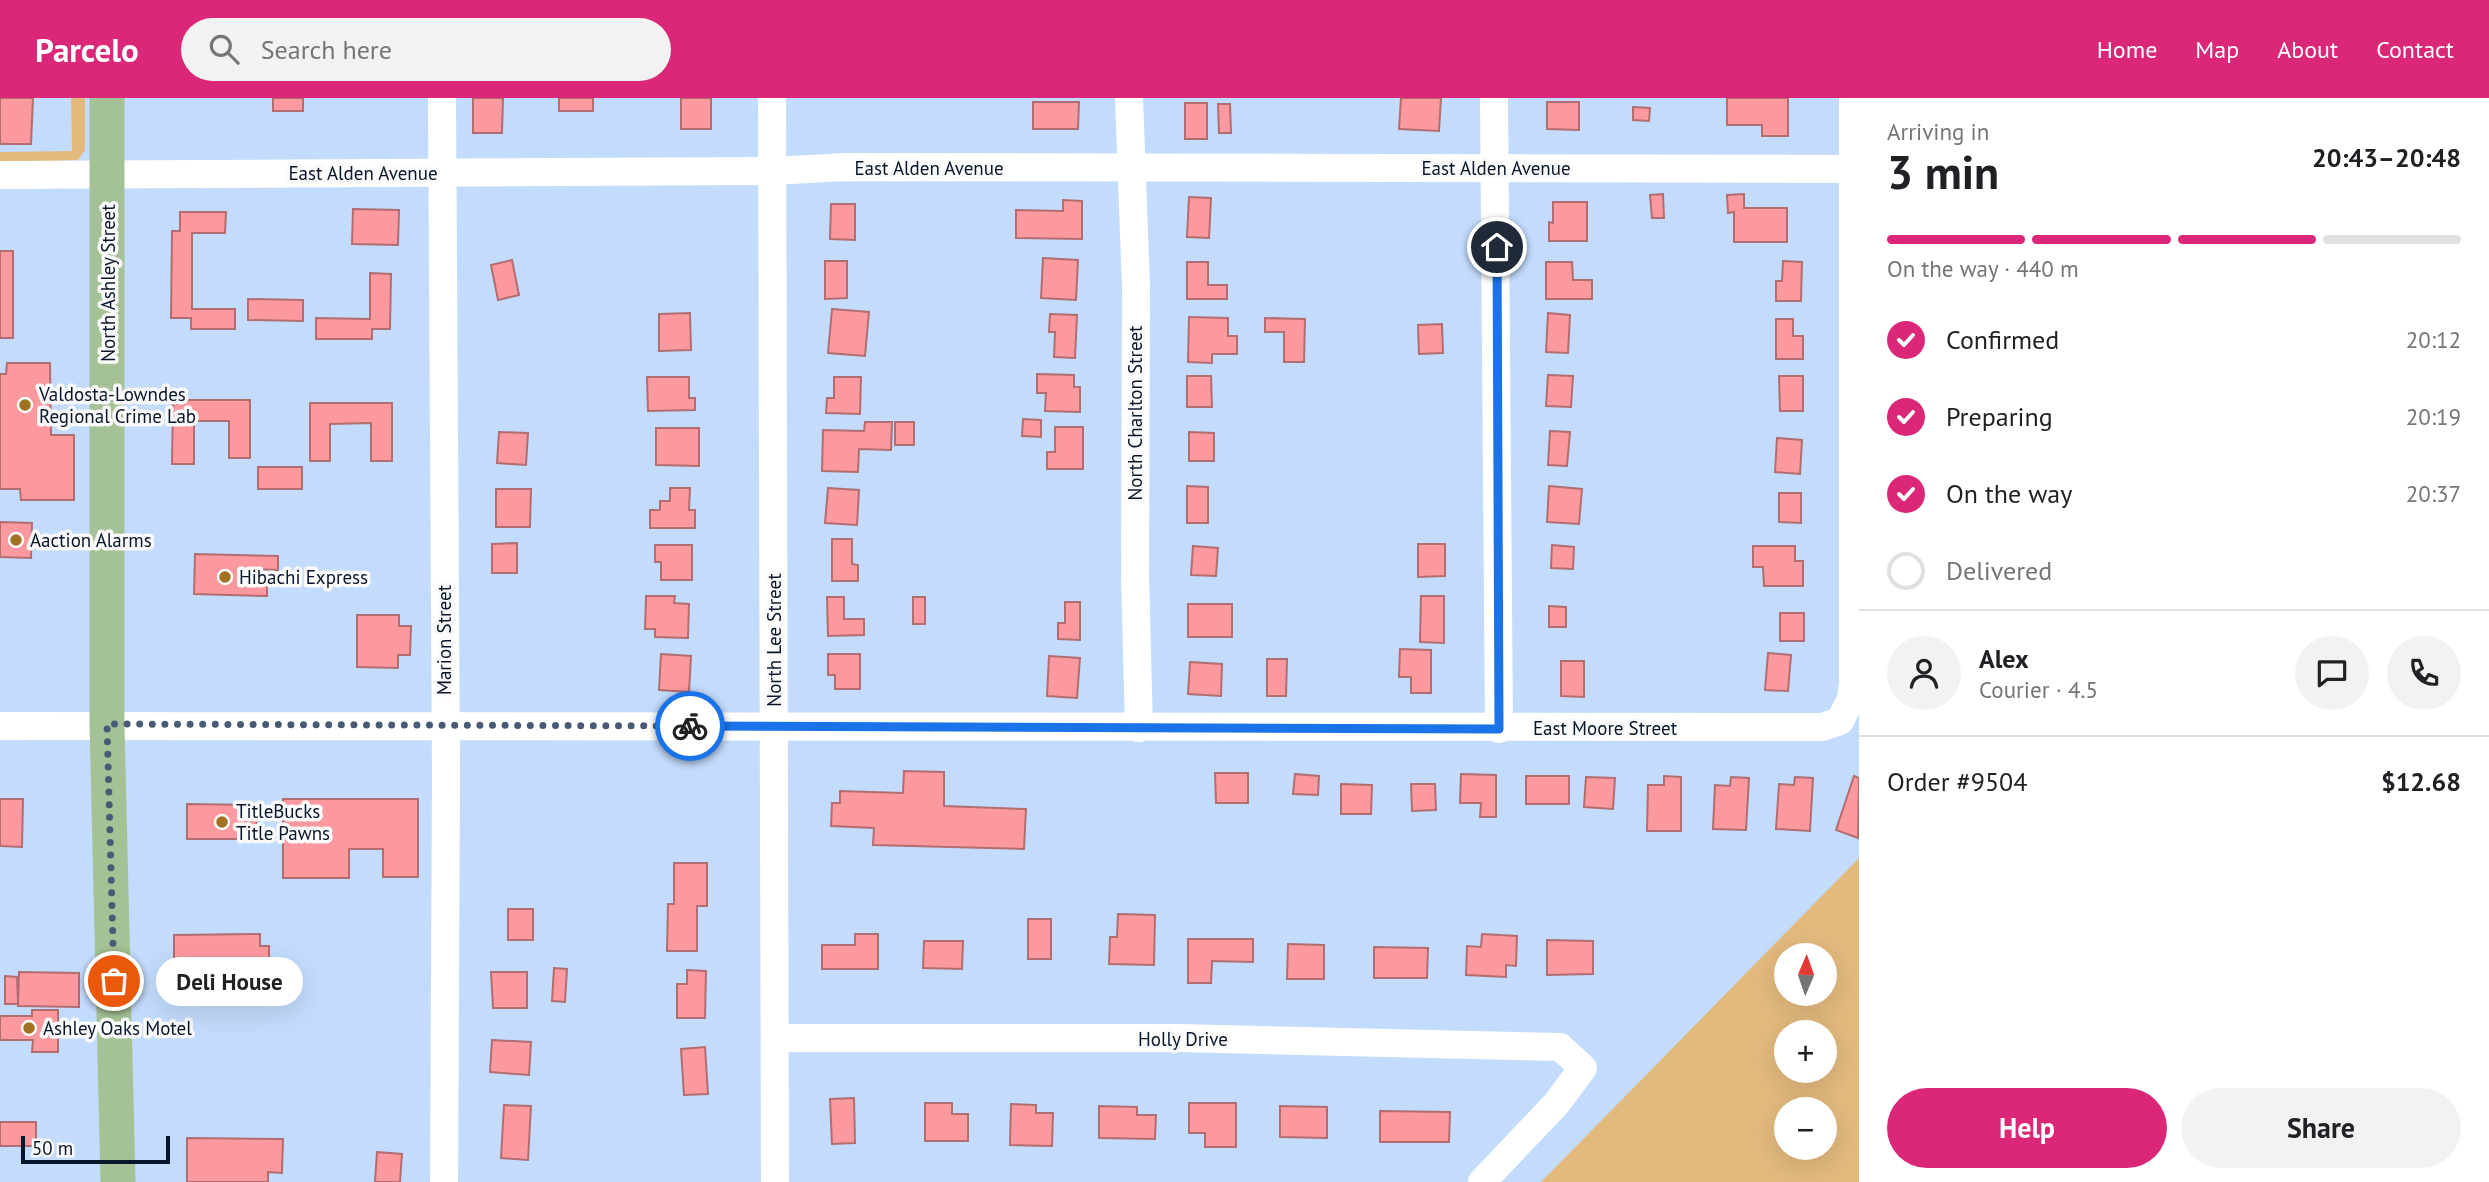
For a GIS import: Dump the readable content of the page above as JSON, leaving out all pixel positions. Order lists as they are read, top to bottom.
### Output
{
  "streets": {
    "main road": ["North Ashley Street"],
    "street": [
      "East Alden Avenue",
      "North Charlton Street",
      "Marion Street",
      "North Lee Street",
      "East Moore Street",
      "Holly Drive"
    ]
  },
  "crossings": [
    ["East Alden Avenue", "North Ashley Street"],
    ["East Alden Avenue", "North Charlton Street"],
    ["East Alden Avenue", "Marion Street"],
    ["East Alden Avenue", "North Lee Street"],
    ["East Alden Avenue", "East Moore Street"],
    ["North Ashley Street", "East Moore Street"],
    ["North Charlton Street", "East Moore Street"],
    ["Marion Street", "East Moore Street"],
    ["North Lee Street", "East Moore Street"],
    ["North Lee Street", "Holly Drive"]
  ],
  "places": [
    "Valdosta-Lowndes Regional Crime Lab",
    "Aaction Alarms",
    "Hibachi Express",
    "TitleBucks Title Pawns",
    "Deli House",
    "Ashley Oaks Motel"
  ],
  "scale_bar": "50 m",
  "north": "top",
  "page": {
    "header": "Parcelo",
    "search": "Search here",
    "nav": [
      "Home",
      "Map",
      "About",
      "Contact"
    ],
    "heading": ["3 min", "Arriving in", "20:43–20:48"],
    "panel": [
      "Alex",
      "Courier · 4.5",
      "Order #9504",
      "$12.68"
    ],
    "bar": "On the way · 440 m",
    "list": [
      ["Confirmed", "20:12"],
      ["Preparing", "20:19"],
      ["On the way", "20:37"],
      "Delivered"
    ],
    "map_buttons": ["+", "−"],
    "bubble": "Deli House",
    "buttons": ["Help", "Share"],
    "scale": "50 m"
  }
}
